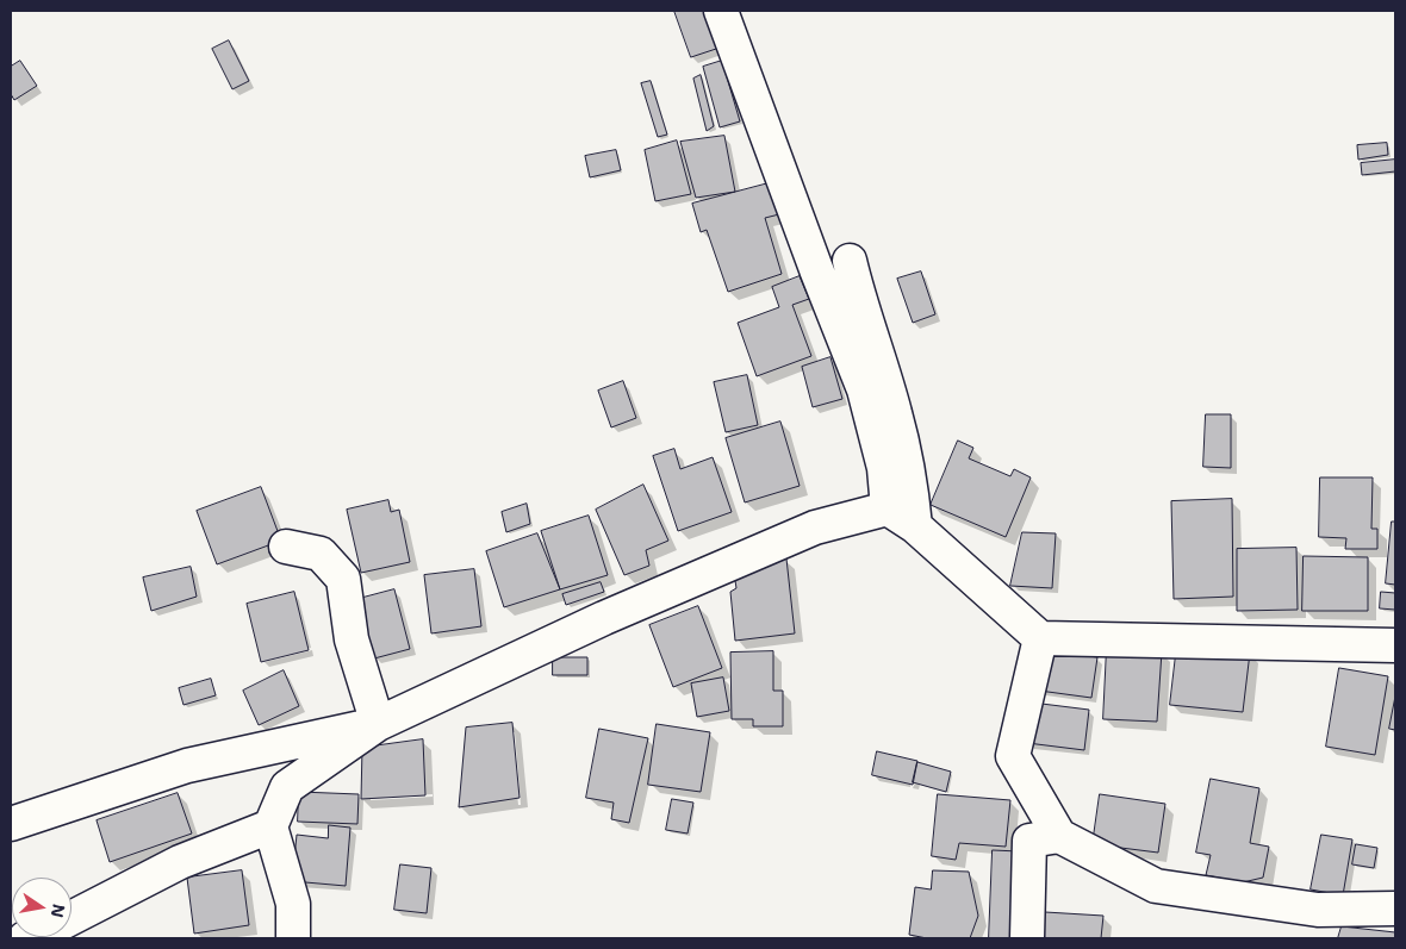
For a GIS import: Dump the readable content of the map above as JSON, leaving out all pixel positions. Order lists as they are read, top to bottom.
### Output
{
  "north": "right"
}
